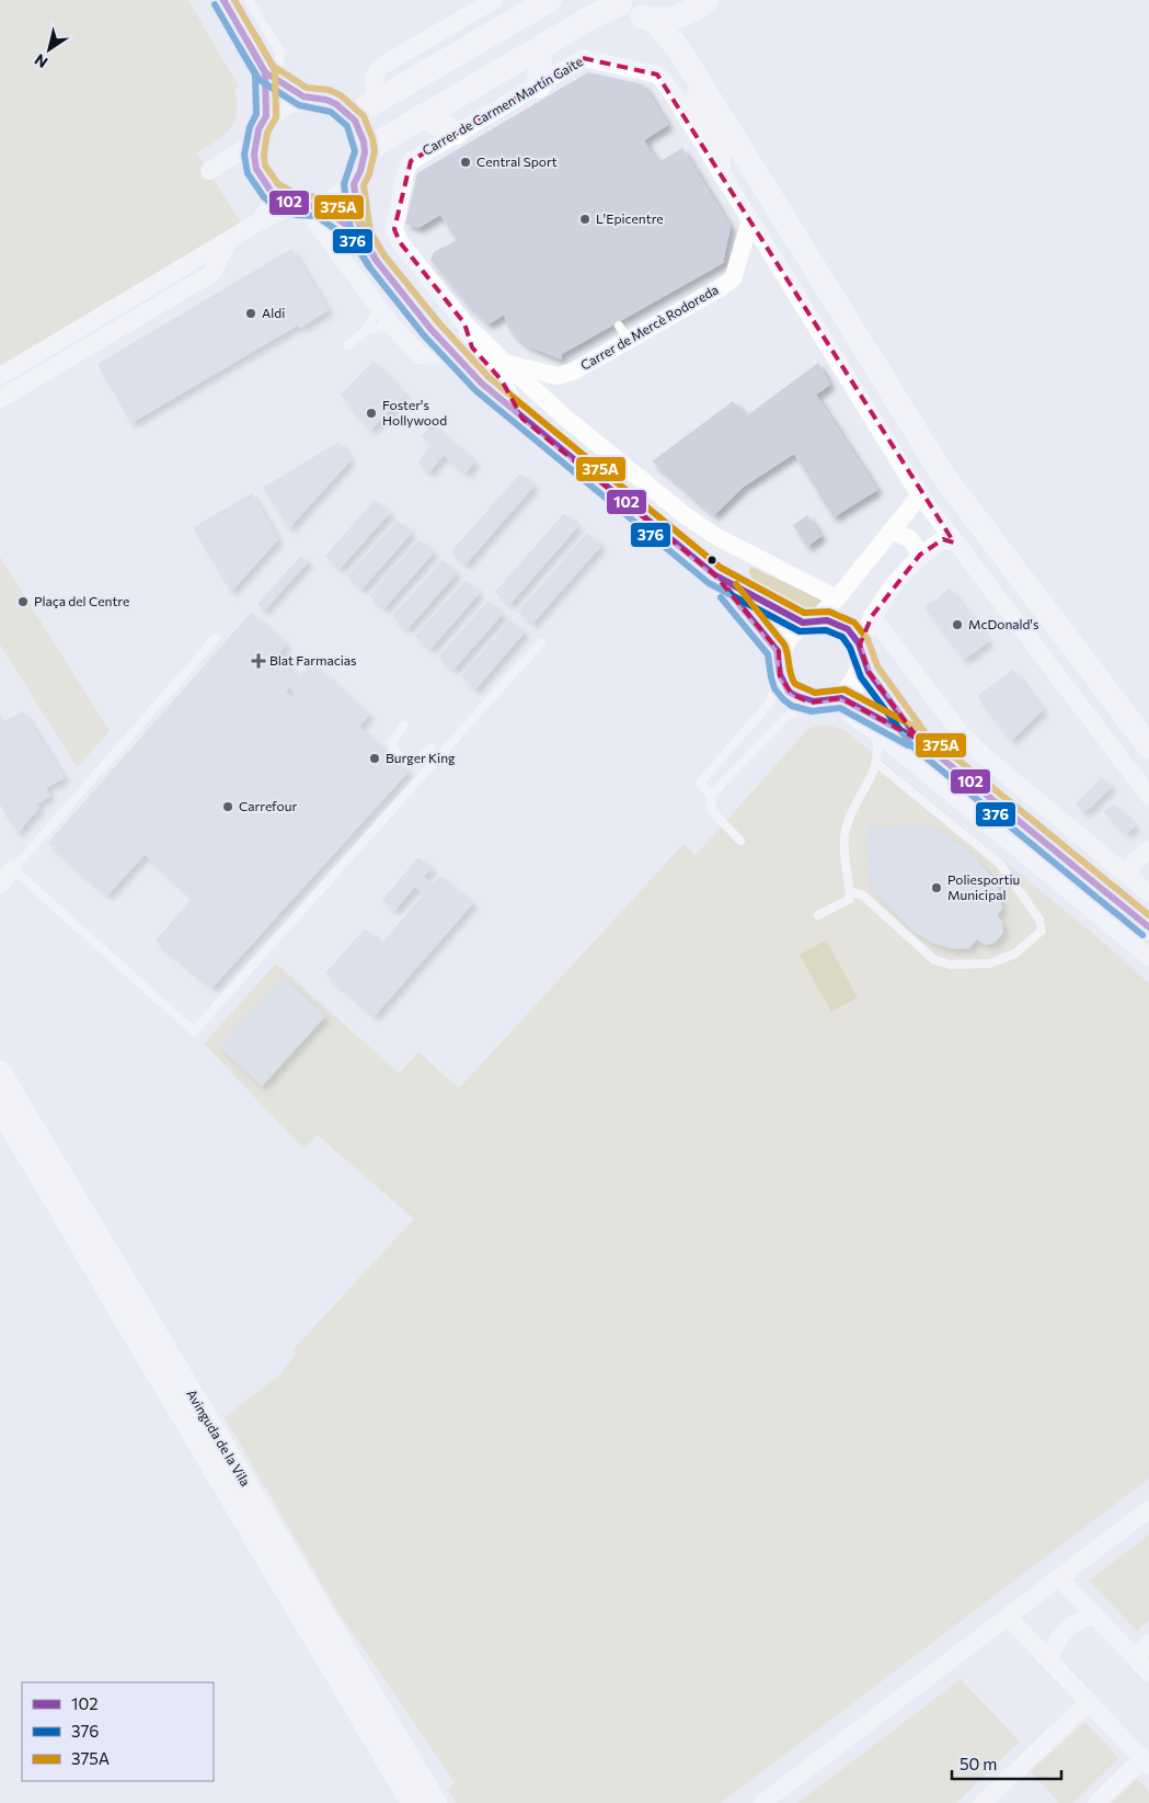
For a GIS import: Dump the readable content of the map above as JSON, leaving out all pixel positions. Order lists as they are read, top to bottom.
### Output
{
  "streets": {
    "street": ["Carrer de Carmen Martín Gaite", "Carrer de Mercè Rodoreda", "Avinguda de la Vila"]
  },
  "crossings": [
    ["Carrer de Carmen Martín Gaite", "Carrer de Mercè Rodoreda"]
  ],
  "places": {
    "other": [
      "Central Sport",
      "L'Epicentre",
      "Aldi",
      "Foster's Hollywood",
      "Plaça del Centre",
      "McDonald's",
      "Burger King",
      "Carrefour",
      "Poliesportiu Municipal"
    ],
    "health": ["Blat Farmacias"]
  },
  "lines": ["transit line 102", "transit line 375A", "transit line 376"],
  "legend": ["102", "376", "375A"],
  "scale_bar": "50 m",
  "north": "bottom left"
}
